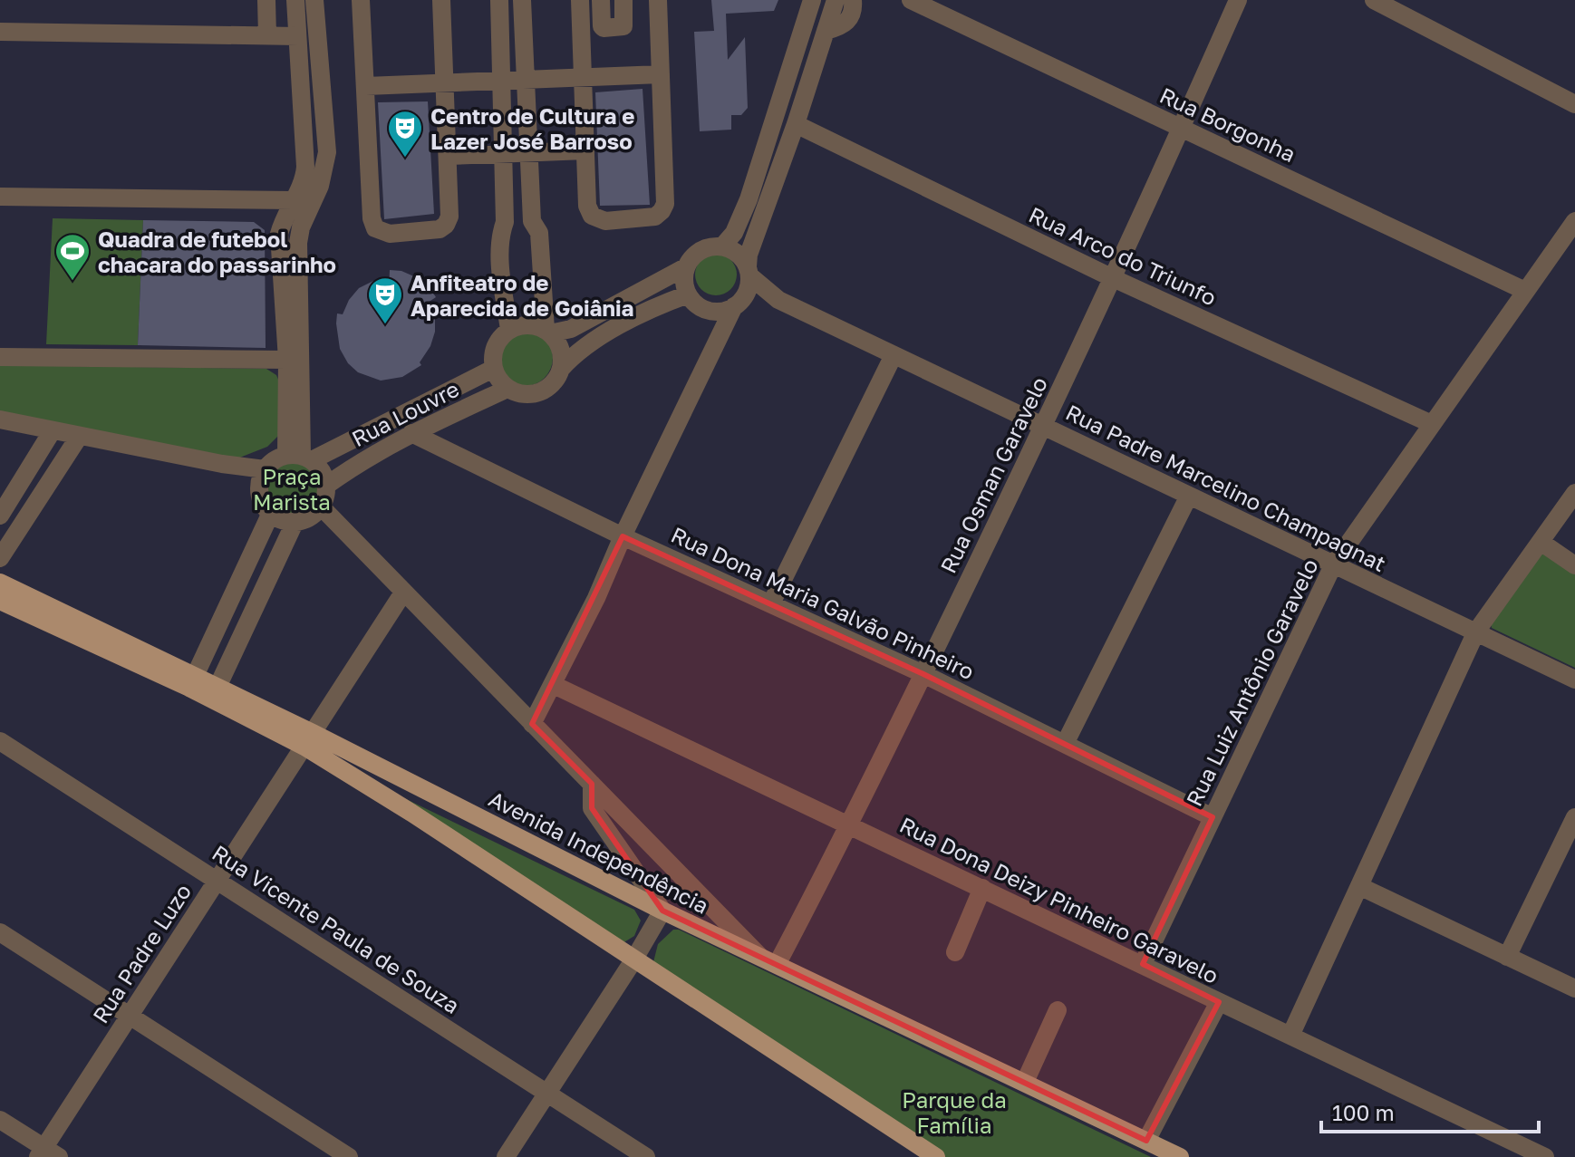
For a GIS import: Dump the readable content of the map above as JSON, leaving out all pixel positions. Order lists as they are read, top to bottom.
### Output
{
  "streets": {
    "main road": ["Avenida Independência"],
    "street": [
      "Rua Borgonha",
      "Rua Arco do Triunfo",
      "Rua Louvre",
      "Rua Osman Garavelo",
      "Rua Padre Marcelino Champagnat",
      "Rua Dona Maria Galvão Pinheiro",
      "Rua Luiz Antônio Garavelo",
      "Rua Dona Deizy Pinheiro Garavelo",
      "Rua Vicente Paula de Souza",
      "Rua Padre Luzo"
    ]
  },
  "crossings": [
    ["Rua Borgonha", "Rua Osman Garavelo"],
    ["Rua Borgonha", "Rua Luiz Antônio Garavelo"],
    ["Rua Arco do Triunfo", "Rua Osman Garavelo"],
    ["Rua Arco do Triunfo", "Rua Luiz Antônio Garavelo"],
    ["Rua Louvre", "Rua Dona Maria Galvão Pinheiro"],
    ["Rua Osman Garavelo", "Rua Padre Marcelino Champagnat"],
    ["Rua Osman Garavelo", "Rua Dona Maria Galvão Pinheiro"],
    ["Rua Osman Garavelo", "Avenida Independência"],
    ["Rua Osman Garavelo", "Rua Dona Deizy Pinheiro Garavelo"],
    ["Rua Padre Marcelino Champagnat", "Rua Luiz Antônio Garavelo"],
    ["Rua Dona Maria Galvão Pinheiro", "Rua Luiz Antônio Garavelo"],
    ["Rua Luiz Antônio Garavelo", "Rua Dona Deizy Pinheiro Garavelo"],
    ["Avenida Independência", "Rua Padre Luzo"],
    ["Rua Vicente Paula de Souza", "Rua Padre Luzo"]
  ],
  "parks": ["Praça Marista", "Parque da Família"],
  "places": {
    "theatre": ["Centro de Cultura e Lazer José Barroso", "Anfiteatro de Aparecida de Goiânia"],
    "sports": ["Quadra de futebol chacara do passarinho"]
  },
  "scale_bar": "100 m"
}
